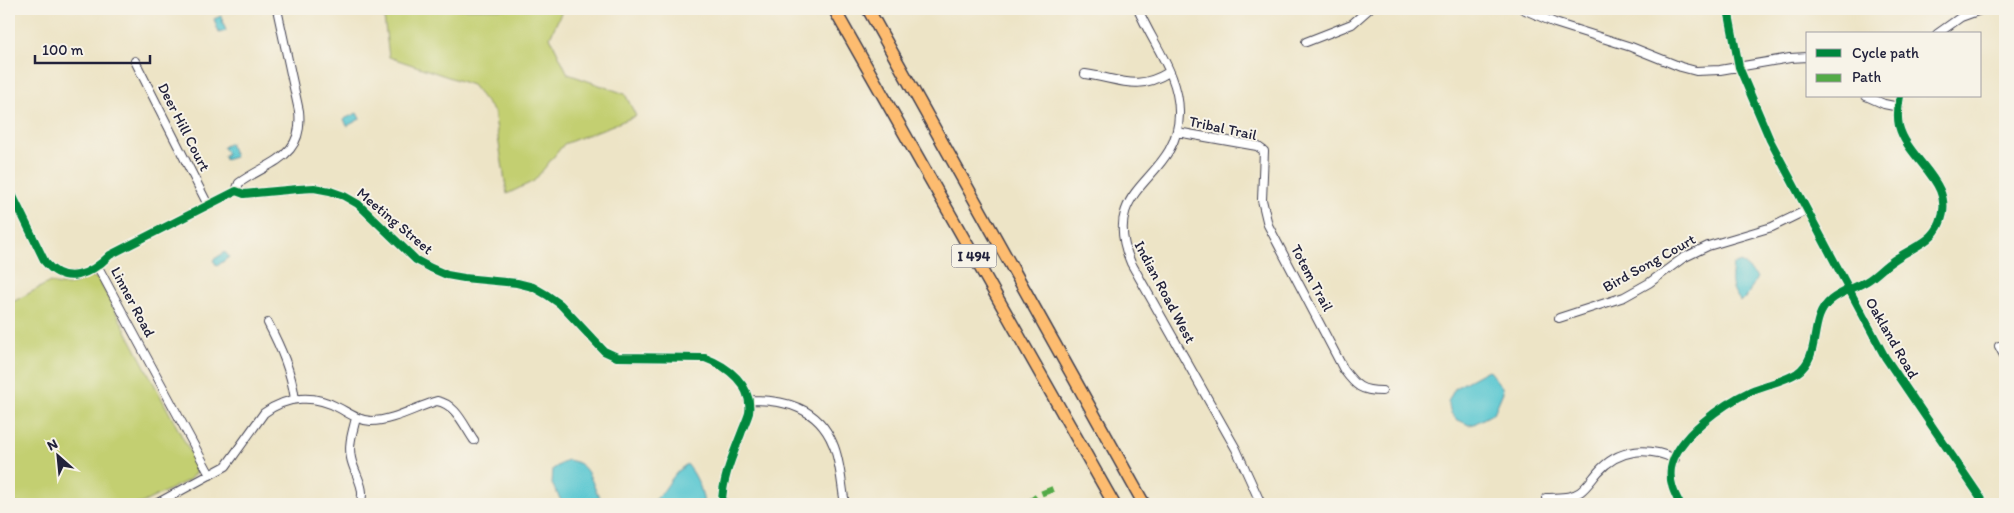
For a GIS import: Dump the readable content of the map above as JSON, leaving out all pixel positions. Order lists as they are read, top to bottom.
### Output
{
  "streets": {
    "highway": ["I 494"],
    "street": [
      "Deer Hill Court",
      "Tribal Trail",
      "Meeting Street",
      "Bird Song Court",
      "Totem Trail",
      "Indian Road West",
      "Linner Road",
      "Oakland Road"
    ]
  },
  "crossings": [
    ["Tribal Trail", "Totem Trail"],
    ["Tribal Trail", "Indian Road West"],
    ["Bird Song Court", "Oakland Road"]
  ],
  "legend": ["Cycle path", "Path"],
  "scale_bar": "100 m",
  "north": "top left"
}
